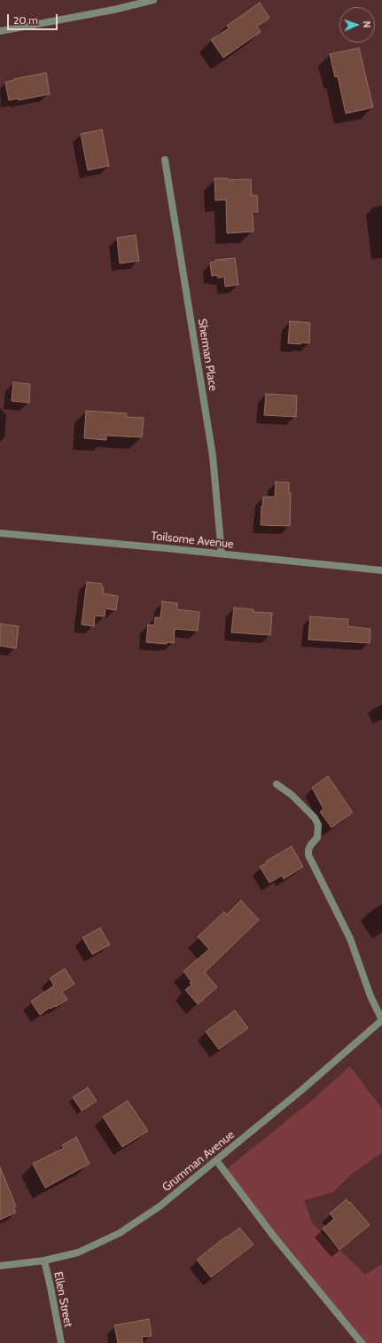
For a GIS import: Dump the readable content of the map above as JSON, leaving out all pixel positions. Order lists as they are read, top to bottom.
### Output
{
  "streets": {
    "street": [
      "Sherman Place",
      "Toilsome Avenue",
      "Grumman Avenue",
      "Ellen Street"
    ]
  },
  "crossings": [
    ["Sherman Place", "Toilsome Avenue"],
    ["Grumman Avenue", "Ellen Street"]
  ],
  "scale_bar": "20 m",
  "north": "right"
}
